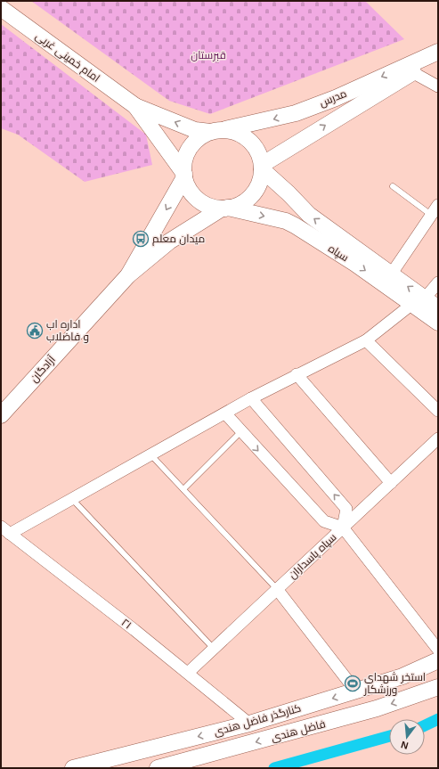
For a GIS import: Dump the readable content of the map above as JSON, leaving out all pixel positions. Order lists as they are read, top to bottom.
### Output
{
  "streets": {
    "main road": [
      "امام خمینی غربی",
      "مدرس",
      "سپاه",
      "آزادگان",
      "کنارگذر فاضل هندی",
      "فاضل هندی"
    ],
    "street": ["سپاه پاسداران", "۲۱"]
  },
  "crossings": [
    ["امام خمینی غربی", "مدرس"],
    ["امام خمینی غربی", "سپاه"],
    ["مدرس", "سپاه"],
    ["سپاه پاسداران", "۲۱"],
    ["۲۱", "کنارگذر فاضل هندی"]
  ],
  "one_way": ["کنارگذر فاضل هندی", "فاضل هندی"],
  "parks": ["قبرستان"],
  "places": {
    "bus stop": ["میدان معلم"],
    "public building": ["اداره اب و فاضلاب"],
    "sports": ["استخر شهدای ورزشکار"]
  },
  "north": "bottom"
}
